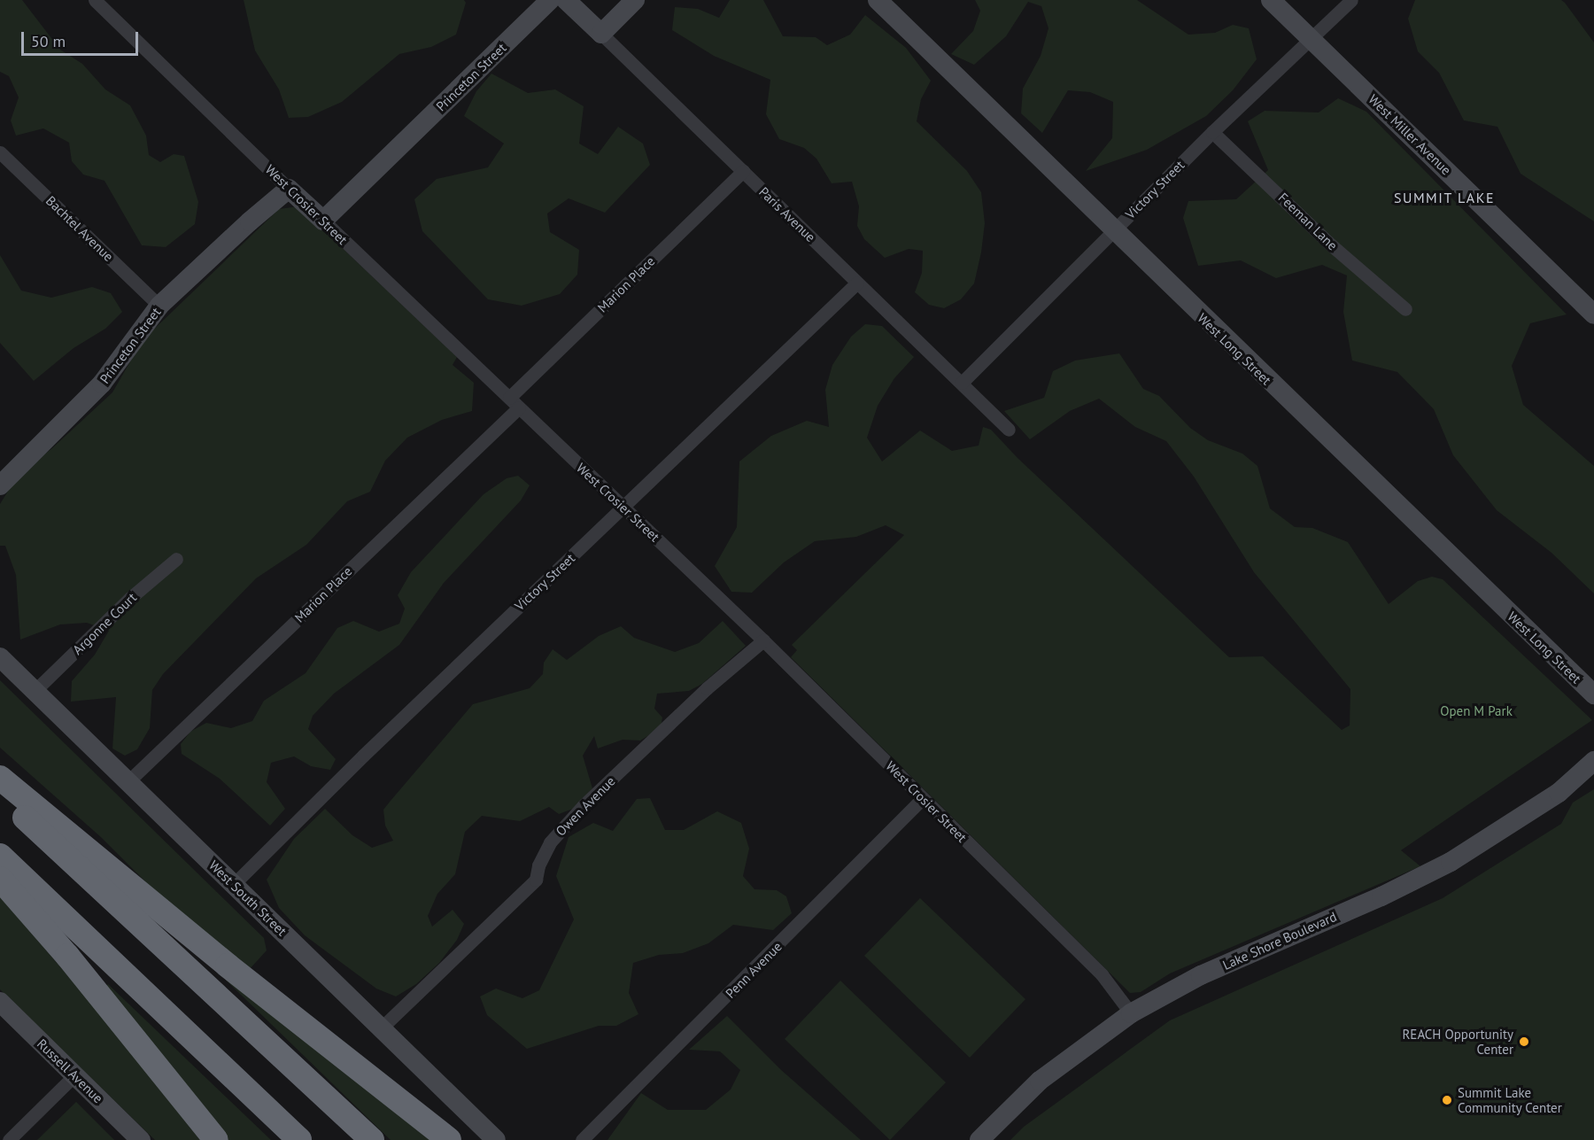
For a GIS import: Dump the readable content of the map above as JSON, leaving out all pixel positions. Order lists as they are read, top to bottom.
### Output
{
  "streets": {
    "street": [
      "Princeton Street",
      "West Miller Avenue",
      "Victory Street",
      "West Crosier Street",
      "Paris Avenue",
      "Feeman Lane",
      "Bachtel Avenue",
      "Marion Place",
      "West Long Street",
      "Argonne Court",
      "Owen Avenue",
      "West South Street",
      "Lake Shore Boulevard",
      "Penn Avenue",
      "Russell Avenue"
    ]
  },
  "crossings": [
    ["Princeton Street", "West Crosier Street"],
    ["Princeton Street", "Bachtel Avenue"],
    ["West Miller Avenue", "Victory Street"],
    ["Victory Street", "West Crosier Street"],
    ["Victory Street", "Paris Avenue"],
    ["Victory Street", "Feeman Lane"],
    ["Victory Street", "West Long Street"],
    ["Victory Street", "West South Street"],
    ["West Crosier Street", "Marion Place"],
    ["West Crosier Street", "Owen Avenue"],
    ["West Crosier Street", "Lake Shore Boulevard"],
    ["West Crosier Street", "Penn Avenue"],
    ["Paris Avenue", "Marion Place"],
    ["Marion Place", "West South Street"],
    ["Argonne Court", "West South Street"],
    ["Owen Avenue", "West South Street"]
  ],
  "districts": ["SUMMIT LAKE"],
  "parks": ["Open M Park"],
  "places": ["REACH Opportunity Center", "Summit Lake Community Center"],
  "scale_bar": "50 m"
}
